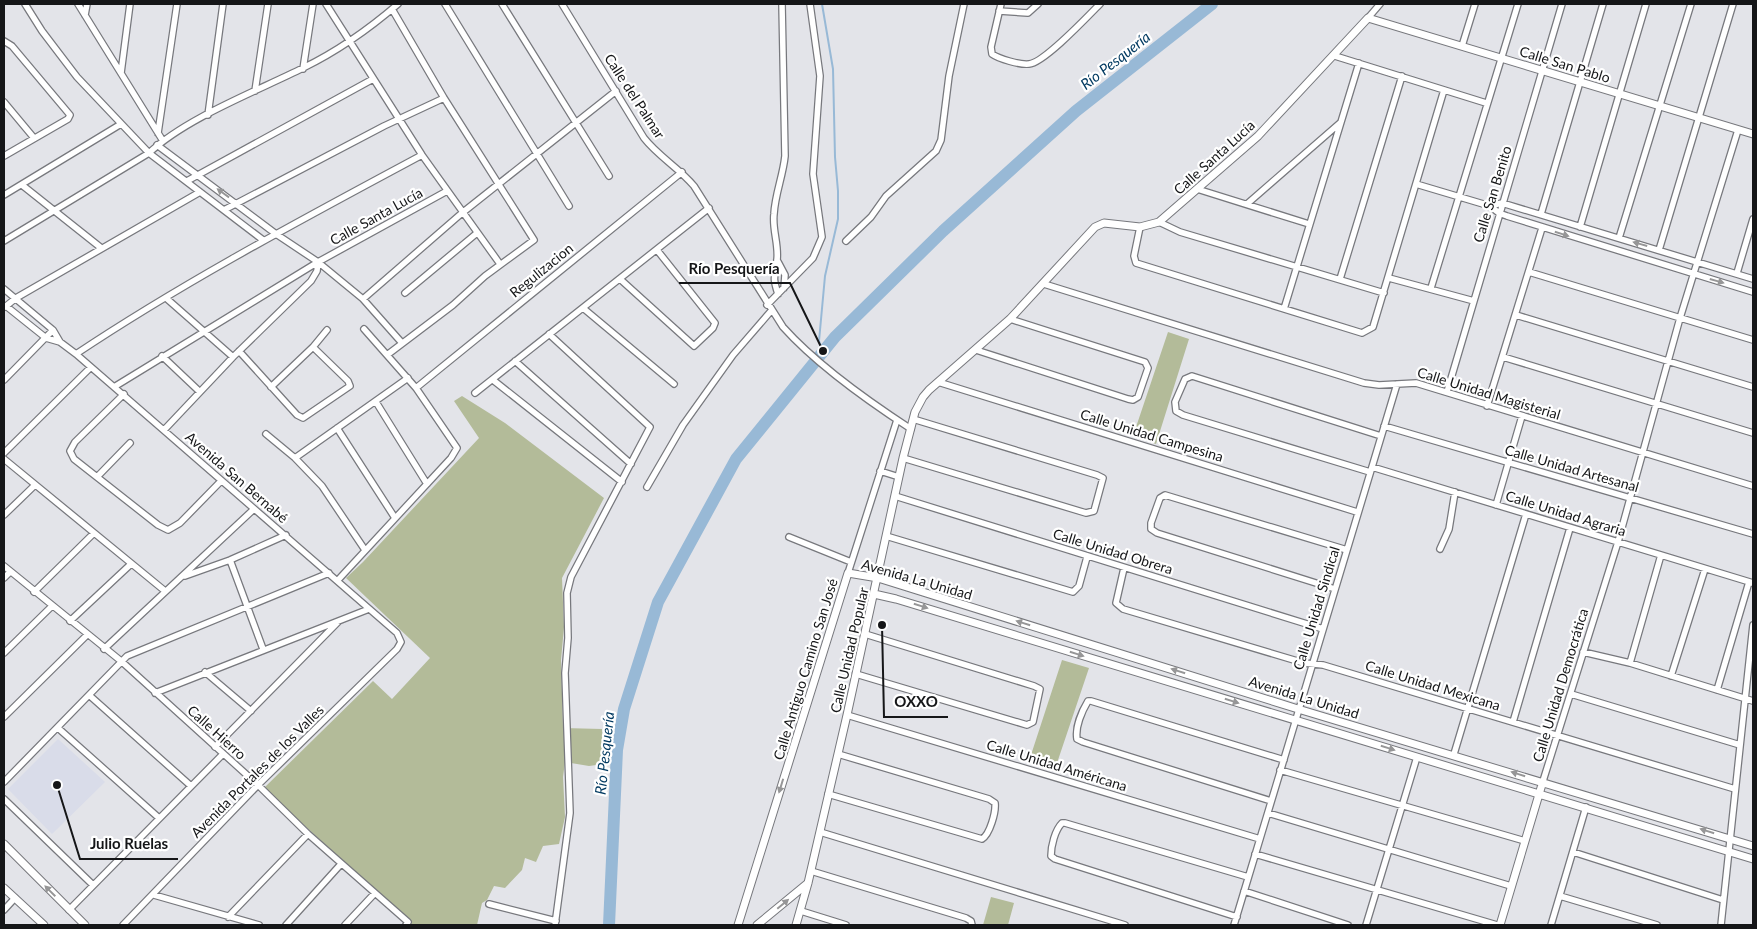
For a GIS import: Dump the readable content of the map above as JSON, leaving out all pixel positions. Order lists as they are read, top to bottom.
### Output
{
  "streets": {
    "street": [
      "Calle San Pablo",
      "Calle del Palmar",
      "Calle Santa Lucía",
      "Calle San Benito",
      "Regulizacion",
      "Calle Unidad Magisterial",
      "Calle Unidad Campesina",
      "Calle Unidad Artesanal",
      "Avenida San Bernabé",
      "Calle Unidad Agraria",
      "Calle Unidad Obrera",
      "Avenida La Unidad",
      "Calle Unidad Sindical",
      "Calle Unidad Popular",
      "Calle Antiguo Camino San José",
      "Calle Unidad Mexicana",
      "Calle Unidad Democrática",
      "Calle Hierro",
      "Calle Unidad Américana",
      "Avenida Portales de los Valles"
    ]
  },
  "crossings": [
    ["Calle San Pablo", "Calle Santa Lucía"],
    ["Calle San Pablo", "Calle San Benito"],
    ["Calle San Pablo", "Calle Unidad Democrática"],
    ["Calle del Palmar", "Regulizacion"],
    ["Calle del Palmar", "Calle Unidad Popular"],
    ["Calle del Palmar", "Calle Antiguo Camino San José"],
    ["Calle Santa Lucía", "Calle Unidad Magisterial"],
    ["Calle Santa Lucía", "Avenida San Bernabé"],
    ["Calle Santa Lucía", "Calle Unidad Popular"],
    ["Calle San Benito", "Calle Unidad Magisterial"],
    ["Calle Unidad Magisterial", "Calle Unidad Sindical"],
    ["Calle Unidad Magisterial", "Calle Unidad Popular"],
    ["Calle Unidad Magisterial", "Calle Unidad Democrática"],
    ["Calle Unidad Campesina", "Calle Unidad Sindical"],
    ["Calle Unidad Campesina", "Calle Unidad Popular"],
    ["Calle Unidad Artesanal", "Calle Unidad Sindical"],
    ["Calle Unidad Artesanal", "Calle Unidad Democrática"],
    ["Avenida San Bernabé", "Avenida Portales de los Valles"],
    ["Calle Unidad Agraria", "Calle Unidad Sindical"],
    ["Calle Unidad Agraria", "Calle Unidad Democrática"],
    ["Calle Unidad Obrera", "Calle Unidad Sindical"],
    ["Calle Unidad Obrera", "Calle Unidad Popular"],
    ["Calle Unidad Obrera", "Calle Unidad Mexicana"],
    ["Avenida La Unidad", "Calle Unidad Sindical"],
    ["Avenida La Unidad", "Calle Unidad Popular"],
    ["Avenida La Unidad", "Calle Antiguo Camino San José"],
    ["Avenida La Unidad", "Calle Unidad Democrática"],
    ["Calle Unidad Sindical", "Calle Unidad Mexicana"],
    ["Calle Unidad Sindical", "Calle Unidad Américana"],
    ["Calle Unidad Popular", "Calle Unidad Américana"],
    ["Calle Unidad Mexicana", "Calle Unidad Democrática"],
    ["Calle Hierro", "Avenida Portales de los Valles"]
  ],
  "one_way": ["Calle Antiguo Camino San José"],
  "water": ["Río Pesquería"],
  "places": ["Río Pesquería", "OXXO", "Julio Ruelas"]
}
